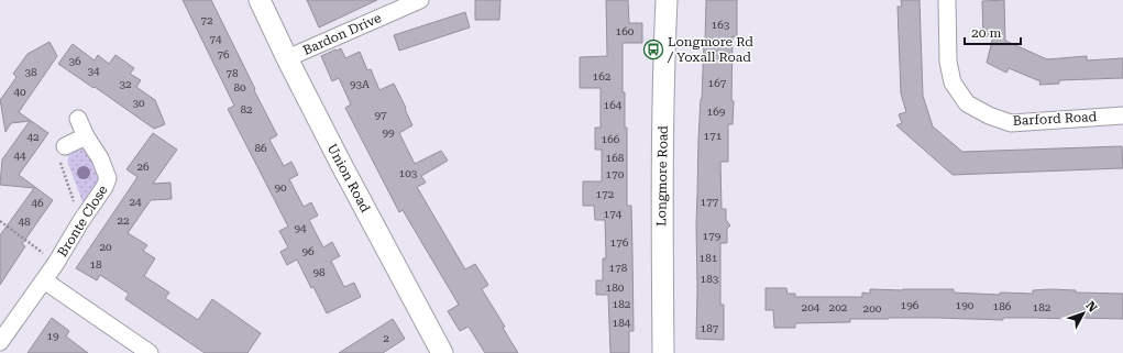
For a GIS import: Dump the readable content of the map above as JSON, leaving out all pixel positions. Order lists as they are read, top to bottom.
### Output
{
  "streets": {
    "street": [
      "Bardon Drive",
      "Barford Road",
      "Longmore Road",
      "Union Road",
      "Bronte Close"
    ]
  },
  "crossings": [
    ["Bardon Drive", "Union Road"]
  ],
  "places": {
    "bus stop": ["Longmore Rd / Yoxall Road"]
  },
  "house_numbers": [
    "72",
    "163",
    "160",
    "74",
    "76",
    "36",
    "34",
    "38",
    "78",
    "162",
    "167",
    "32",
    "93A",
    "80",
    "40",
    "30",
    "164",
    "82",
    "169",
    "97",
    "99",
    "171",
    "42",
    "166",
    "86",
    "44",
    "168",
    "26",
    "103",
    "170",
    "90",
    "172",
    "24",
    "177",
    "46",
    "174",
    "22",
    "48",
    "94",
    "179",
    "176",
    "20",
    "96",
    "181",
    "18",
    "178",
    "98",
    "183",
    "180",
    "182",
    "196",
    "190",
    "186",
    "204",
    "202",
    "182",
    "200",
    "184",
    "187",
    "19",
    "2"
  ],
  "scale_bar": "20 m",
  "north": "top right"
}
